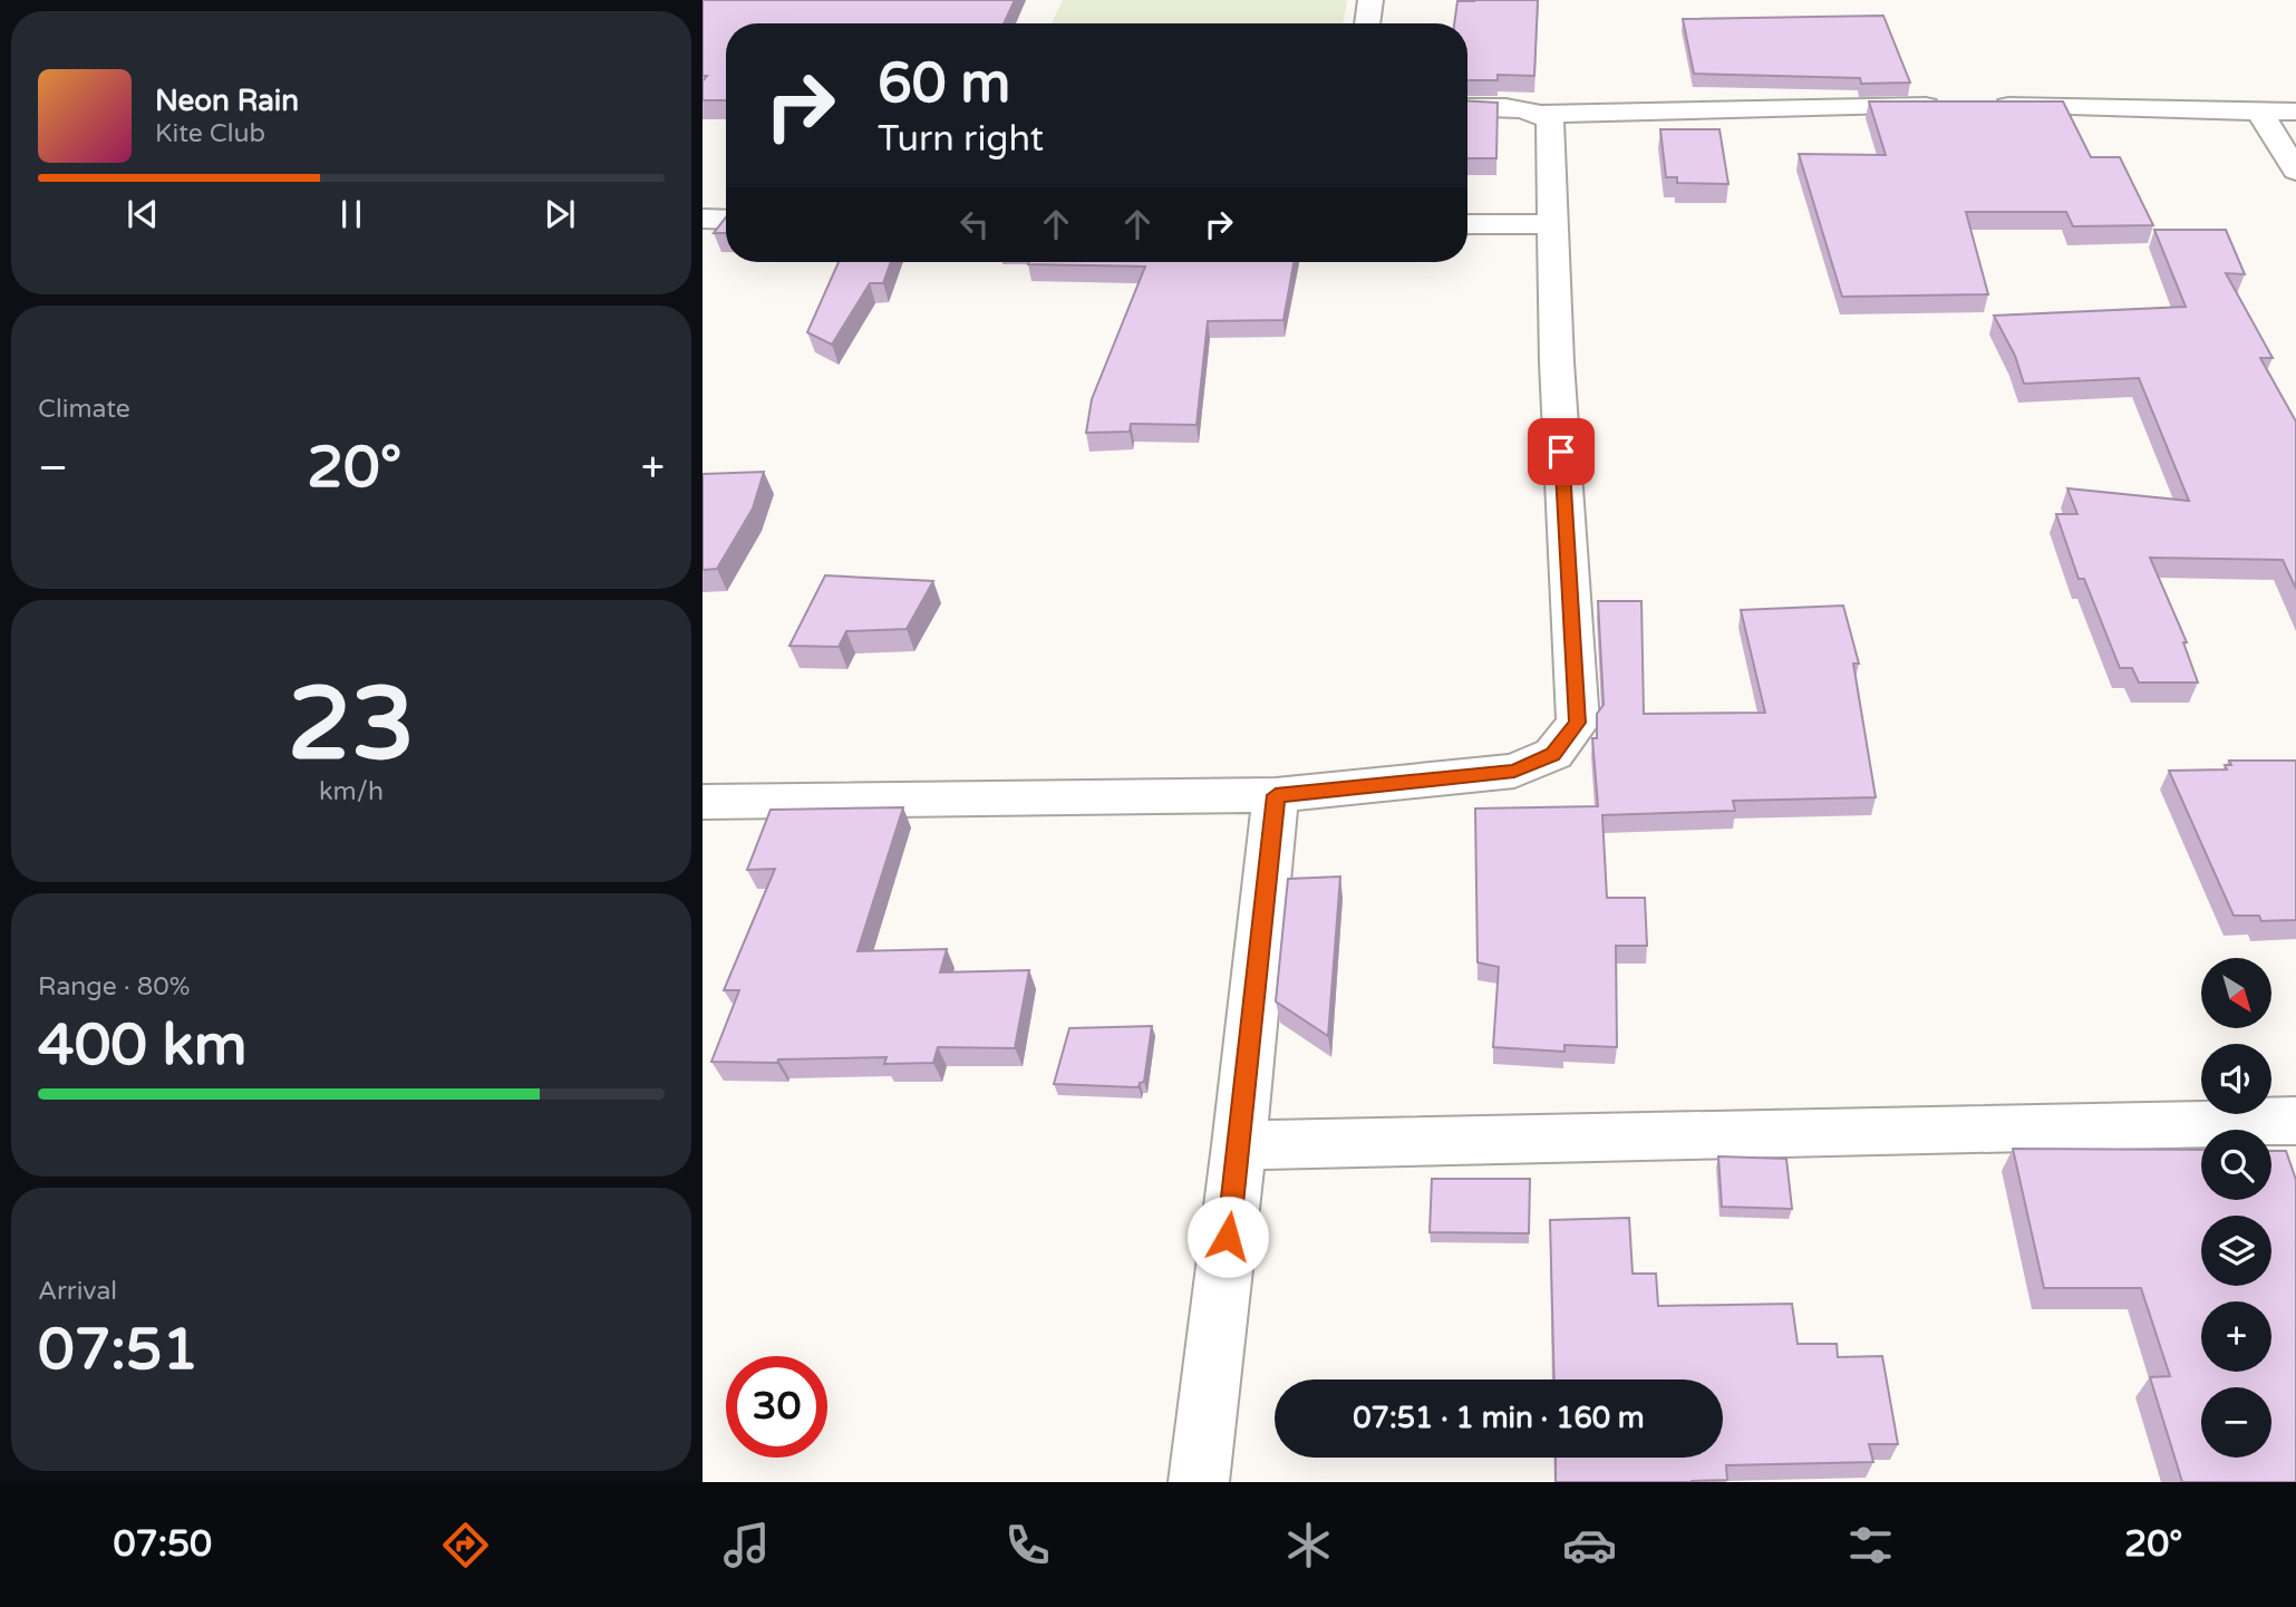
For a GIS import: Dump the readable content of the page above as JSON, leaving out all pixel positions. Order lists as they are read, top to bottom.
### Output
{
  "north": "bottom right",
  "page": {
    "turn": ["60 m", "Turn right"],
    "song": ["Neon Rain", "Kite Club"],
    "tile": [
      "Climate",
      ["23", "km/h"],
      ["Range · 80%", "400 km"],
      ["Arrival", "07:51"]
    ],
    "heat": ["−", "20°", "+"],
    "map_buttons": ["+", "−"],
    "limit": "30",
    "trip": "07:51 · 1 min · 160 m",
    "tabs": ["07:50", "20°"]
  }
}
